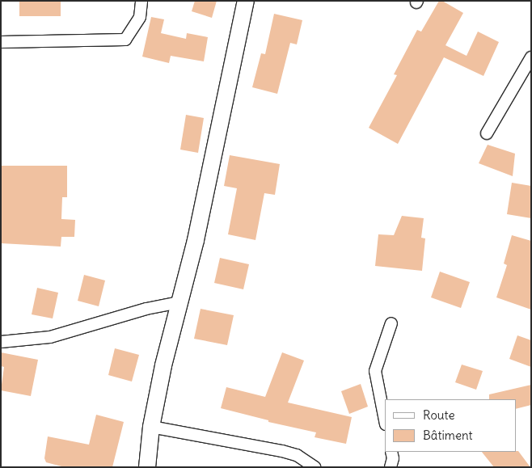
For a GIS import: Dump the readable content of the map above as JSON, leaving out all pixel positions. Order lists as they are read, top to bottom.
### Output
{
  "legend": ["Route", "Bâtiment"]
}
